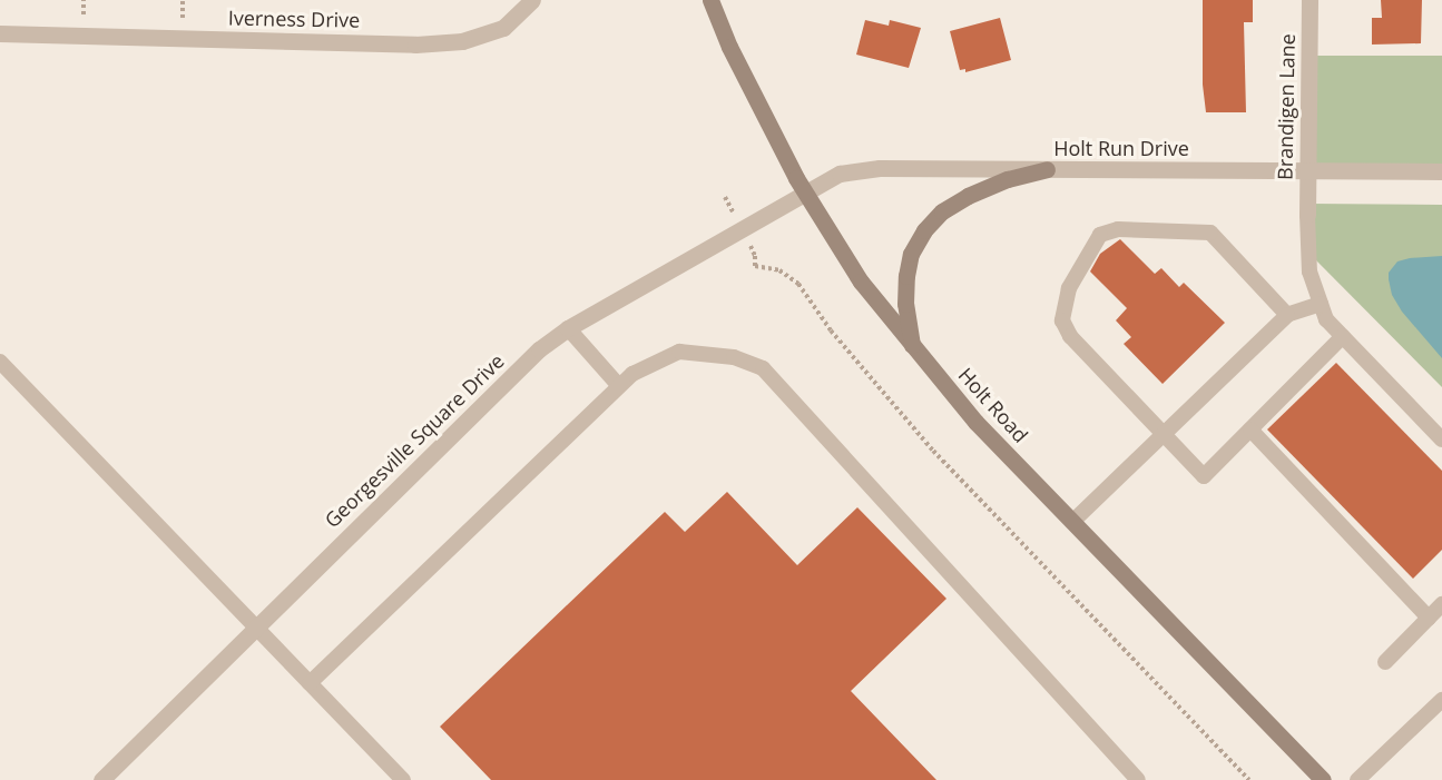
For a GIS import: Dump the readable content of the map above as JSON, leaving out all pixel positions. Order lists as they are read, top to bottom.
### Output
{
  "streets": {
    "main road": ["Holt Road"],
    "street": [
      "Iverness Drive",
      "Brandigen Lane",
      "Holt Run Drive",
      "Georgesville Square Drive"
    ]
  },
  "crossings": [
    ["Brandigen Lane", "Holt Run Drive"],
    ["Holt Run Drive", "Holt Road"],
    ["Holt Run Drive", "Georgesville Square Drive"],
    ["Holt Road", "Georgesville Square Drive"]
  ]
}
